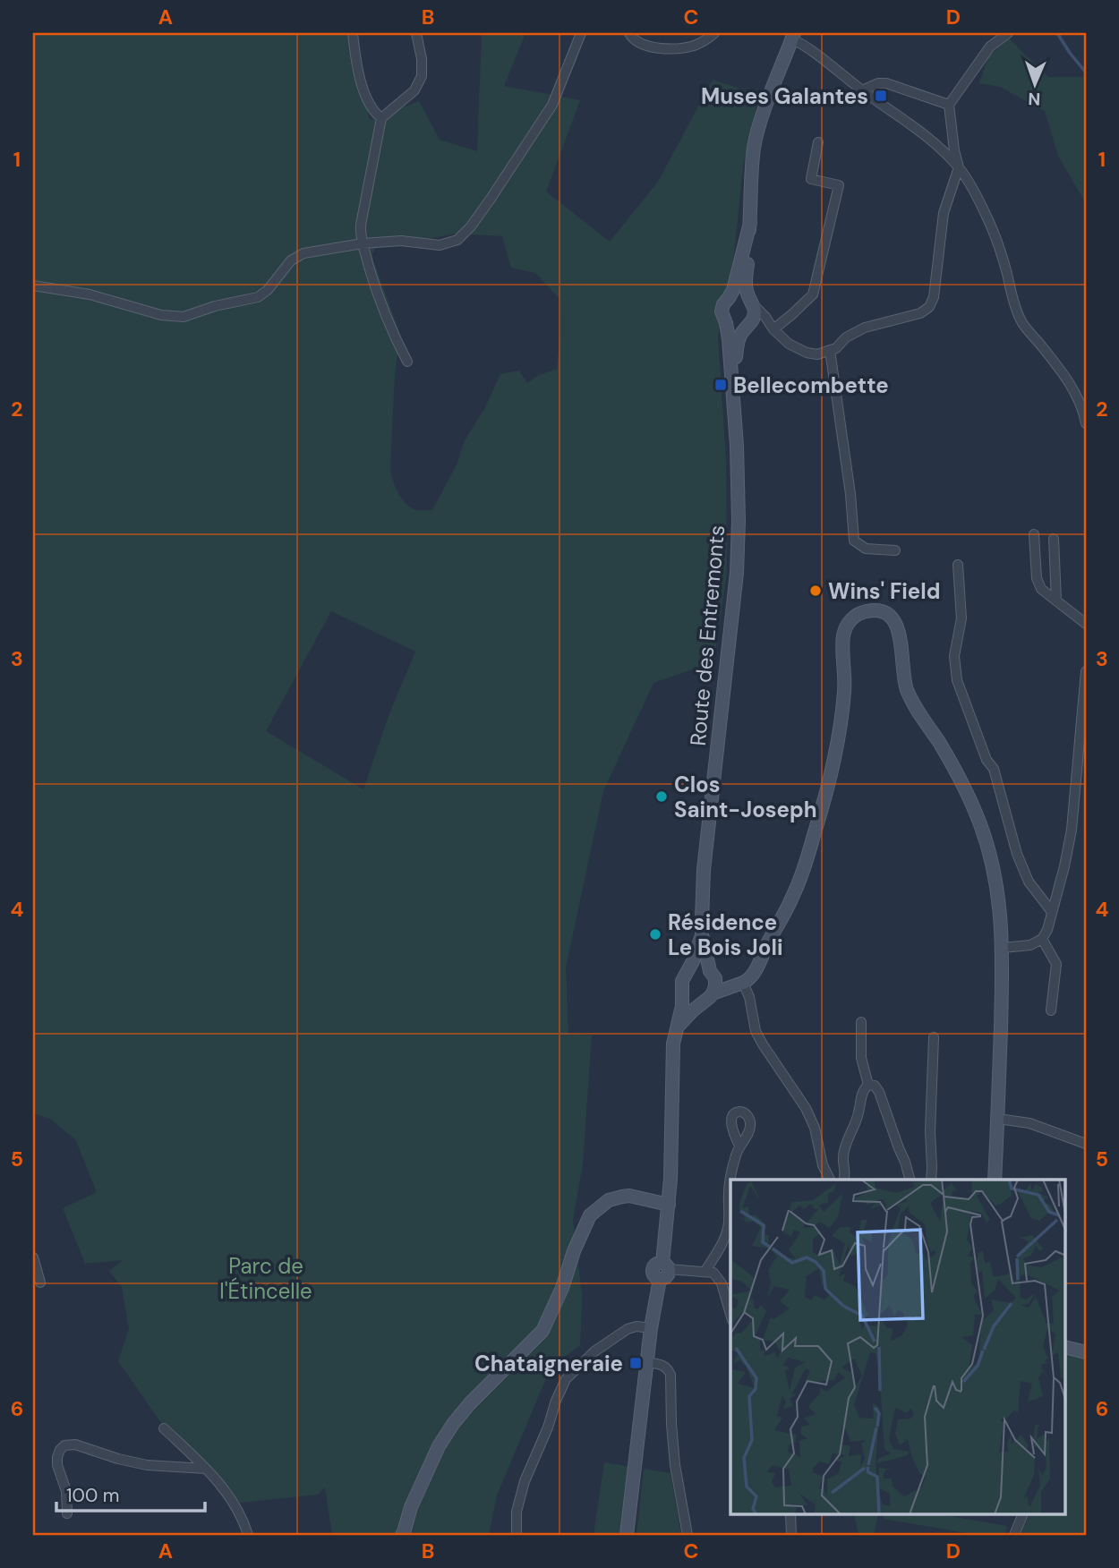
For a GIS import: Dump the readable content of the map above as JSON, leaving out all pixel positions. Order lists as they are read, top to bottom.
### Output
{
  "streets": {
    "main road": ["Route des Entremonts"]
  },
  "parks": ["Parc de l'Étincelle"],
  "places": {
    "transit": ["Muses Galantes", "Bellecombette", "Chataigneraie"],
    "other": ["Wins' Field", "Clos Saint-Joseph", "Résidence Le Bois Joli"]
  },
  "scale_bar": "100 m",
  "north": "bottom",
  "grid": {
    "columns": [
      "A",
      "B",
      "C",
      "D"
    ],
    "rows": [
      "1",
      "2",
      "3",
      "4",
      "5",
      "6"
    ]
  }
}
